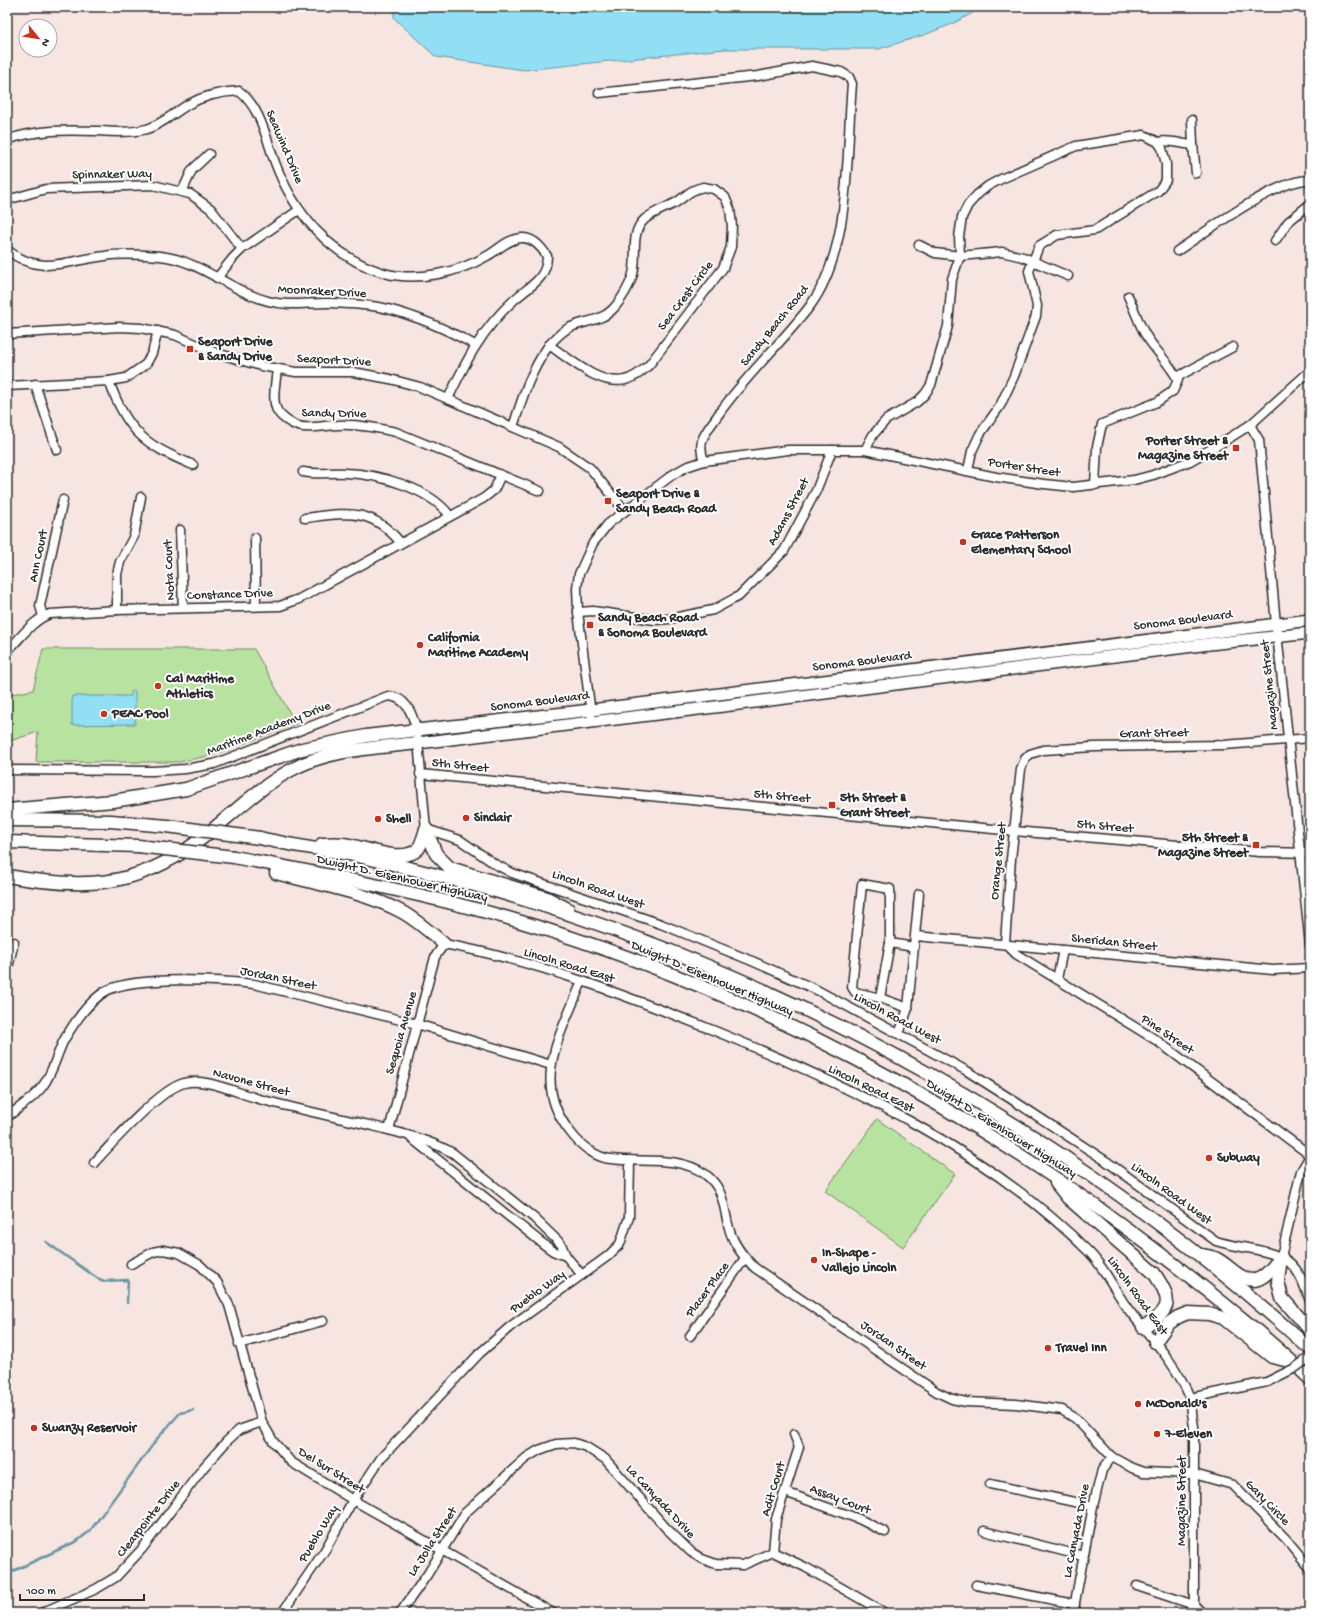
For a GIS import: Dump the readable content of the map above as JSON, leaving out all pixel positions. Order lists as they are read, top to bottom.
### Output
{
  "streets": {
    "highway": ["Dwight D. Eisenhower Highway"],
    "main road": ["Sonoma Boulevard"],
    "street": [
      "Seawind Drive",
      "Spinnaker Way",
      "Moonraker Drive",
      "Sea Crest Circle",
      "Sandy Beach Road",
      "Seaport Drive",
      "Sandy Drive",
      "Porter Street",
      "Adams Street",
      "Ann Court",
      "Nota Court",
      "Constance Drive",
      "Magazine Street",
      "Maritime Academy Drive",
      "Grant Street",
      "5th Street",
      "Orange Street",
      "Lincoln Road West",
      "Sheridan Street",
      "Lincoln Road East",
      "Jordan Street",
      "Sequoia Avenue",
      "Pine Street",
      "Navone Street",
      "Placer Place",
      "Pueblo Way",
      "Del Sur Street",
      "Adit Court",
      "Assay Court",
      "La Canyada Drive",
      "Gary Circle",
      "Clearpointe Drive",
      "La Jolla Street"
    ]
  },
  "crossings": [
    ["Seawind Drive", "Moonraker Drive"],
    ["Seawind Drive", "Seaport Drive"],
    ["Sea Crest Circle", "Seaport Drive"],
    ["Sandy Beach Road", "Porter Street"],
    ["Seaport Drive", "Sandy Drive"],
    ["Sandy Drive", "Constance Drive"],
    ["Porter Street", "Adams Street"],
    ["Porter Street", "Magazine Street"],
    ["Ann Court", "Constance Drive"],
    ["Nota Court", "Constance Drive"],
    ["Sonoma Boulevard", "Magazine Street"],
    ["Sonoma Boulevard", "Maritime Academy Drive"],
    ["Magazine Street", "Grant Street"],
    ["Magazine Street", "5th Street"],
    ["Magazine Street", "Lincoln Road East"],
    ["Magazine Street", "Jordan Street"],
    ["Magazine Street", "Gary Circle"],
    ["Maritime Academy Drive", "5th Street"],
    ["Maritime Academy Drive", "Lincoln Road West"],
    ["Grant Street", "Orange Street"],
    ["5th Street", "Orange Street"],
    ["Orange Street", "Sheridan Street"],
    ["Orange Street", "Pine Street"],
    ["Sheridan Street", "Pine Street"],
    ["Lincoln Road East", "Sequoia Avenue"],
    ["Jordan Street", "Sequoia Avenue"],
    ["Jordan Street", "Placer Place"],
    ["Jordan Street", "Pueblo Way"],
    ["Jordan Street", "La Canyada Drive"],
    ["Jordan Street", "Gary Circle"],
    ["Sequoia Avenue", "Navone Street"],
    ["Navone Street", "Pueblo Way"],
    ["Pueblo Way", "Del Sur Street"],
    ["Del Sur Street", "Clearpointe Drive"],
    ["Del Sur Street", "La Jolla Street"],
    ["Adit Court", "Assay Court"],
    ["Adit Court", "La Canyada Drive"],
    ["La Canyada Drive", "La Jolla Street"]
  ],
  "places": {
    "transit": [
      "Seaport Drive & Sandy Drive",
      "Porter Street & Magazine Street",
      "Seaport Drive & Sandy Beach Road",
      "Sandy Beach Road & Sonoma Boulevard",
      "5th Street & Grant Street",
      "5th Street & Magazine Street"
    ],
    "other": [
      "Grace Patterson Elementary School",
      "California Maritime Academy",
      "Cal Maritime Athletics",
      "PEAC Pool",
      "Sinclair",
      "Shell",
      "Subway",
      "In-Shape - Vallejo Lincoln",
      "Travel Inn",
      "McDonald's",
      "Swanzy Reservoir",
      "7-Eleven"
    ]
  },
  "scale_bar": "100 m",
  "north": "bottom right"
}
